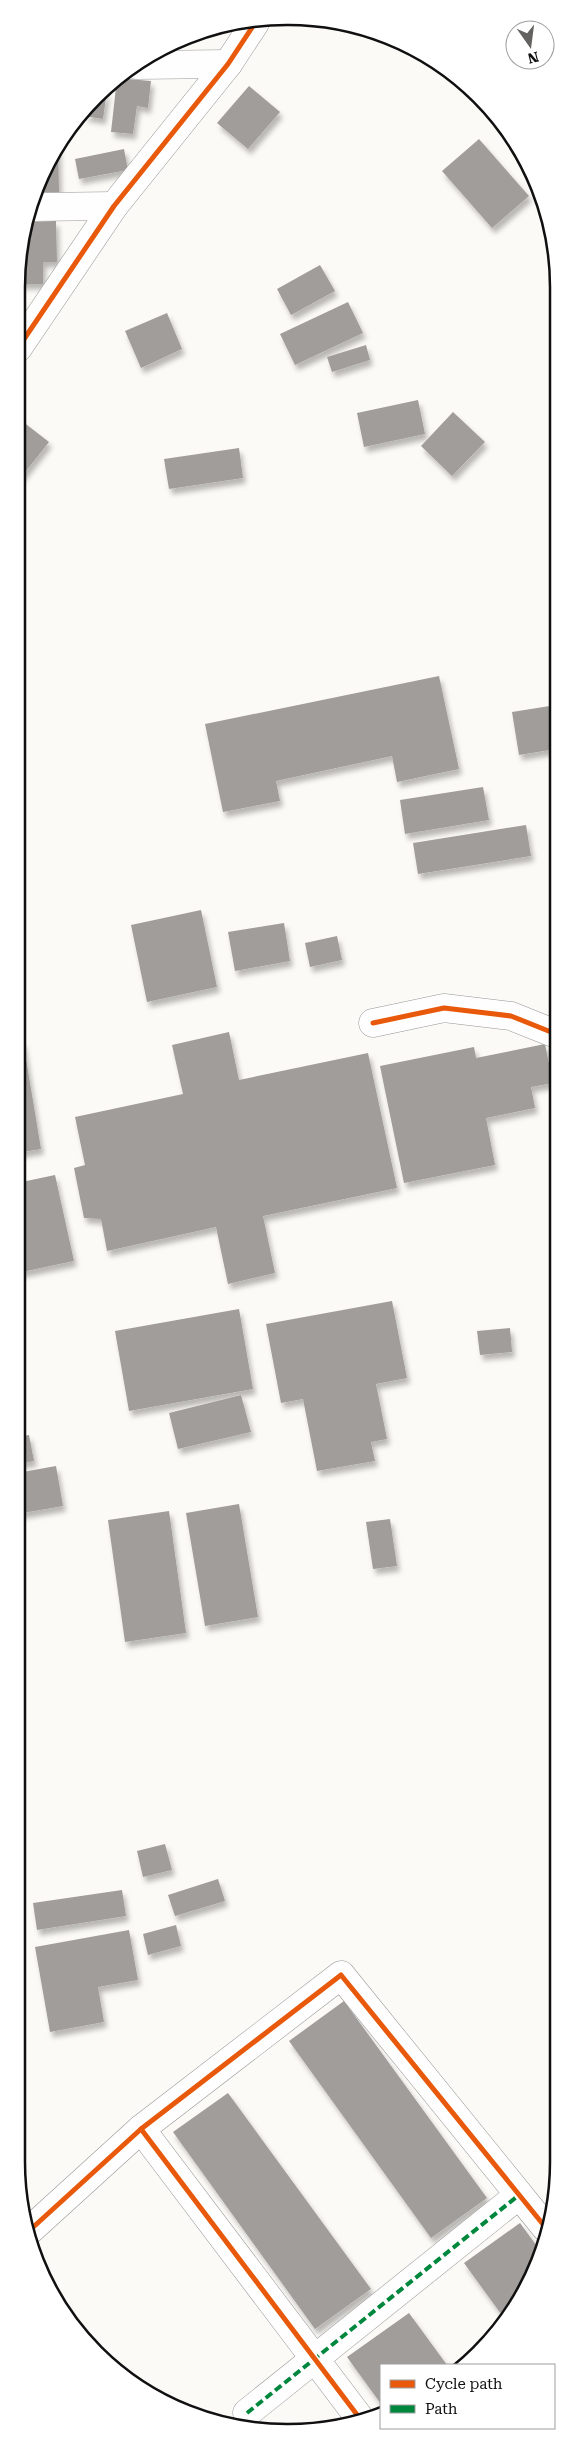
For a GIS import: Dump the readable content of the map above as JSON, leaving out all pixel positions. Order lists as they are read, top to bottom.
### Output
{
  "legend": ["Cycle path", "Path"],
  "north": "bottom"
}
